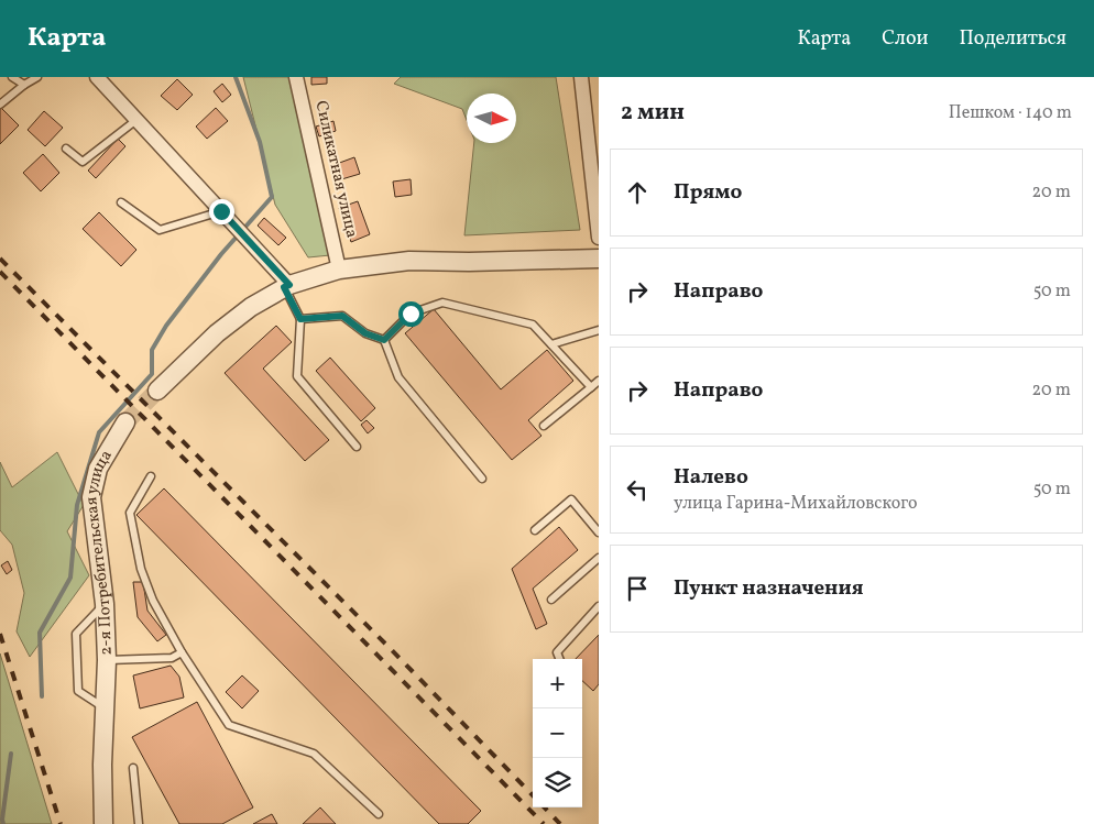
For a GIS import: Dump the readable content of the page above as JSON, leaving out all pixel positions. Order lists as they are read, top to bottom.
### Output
{
  "streets": {
    "street": ["Силикатная улица", "2-я Потребительская улица"]
  },
  "north": "right",
  "page": {
    "header": "Карта",
    "nav": ["Карта", "Слои", "Поделиться"],
    "heading": ["2 мин", "Пешком · 140 m"],
    "list": [
      ["Прямо", "20 m"],
      ["Направо", "50 m"],
      ["Направо", "20 m"],
      ["Налево", "улица Гарина-Михайловского", "50 m"],
      "Пункт назначения"
    ],
    "map_buttons": ["+", "−"]
  }
}
